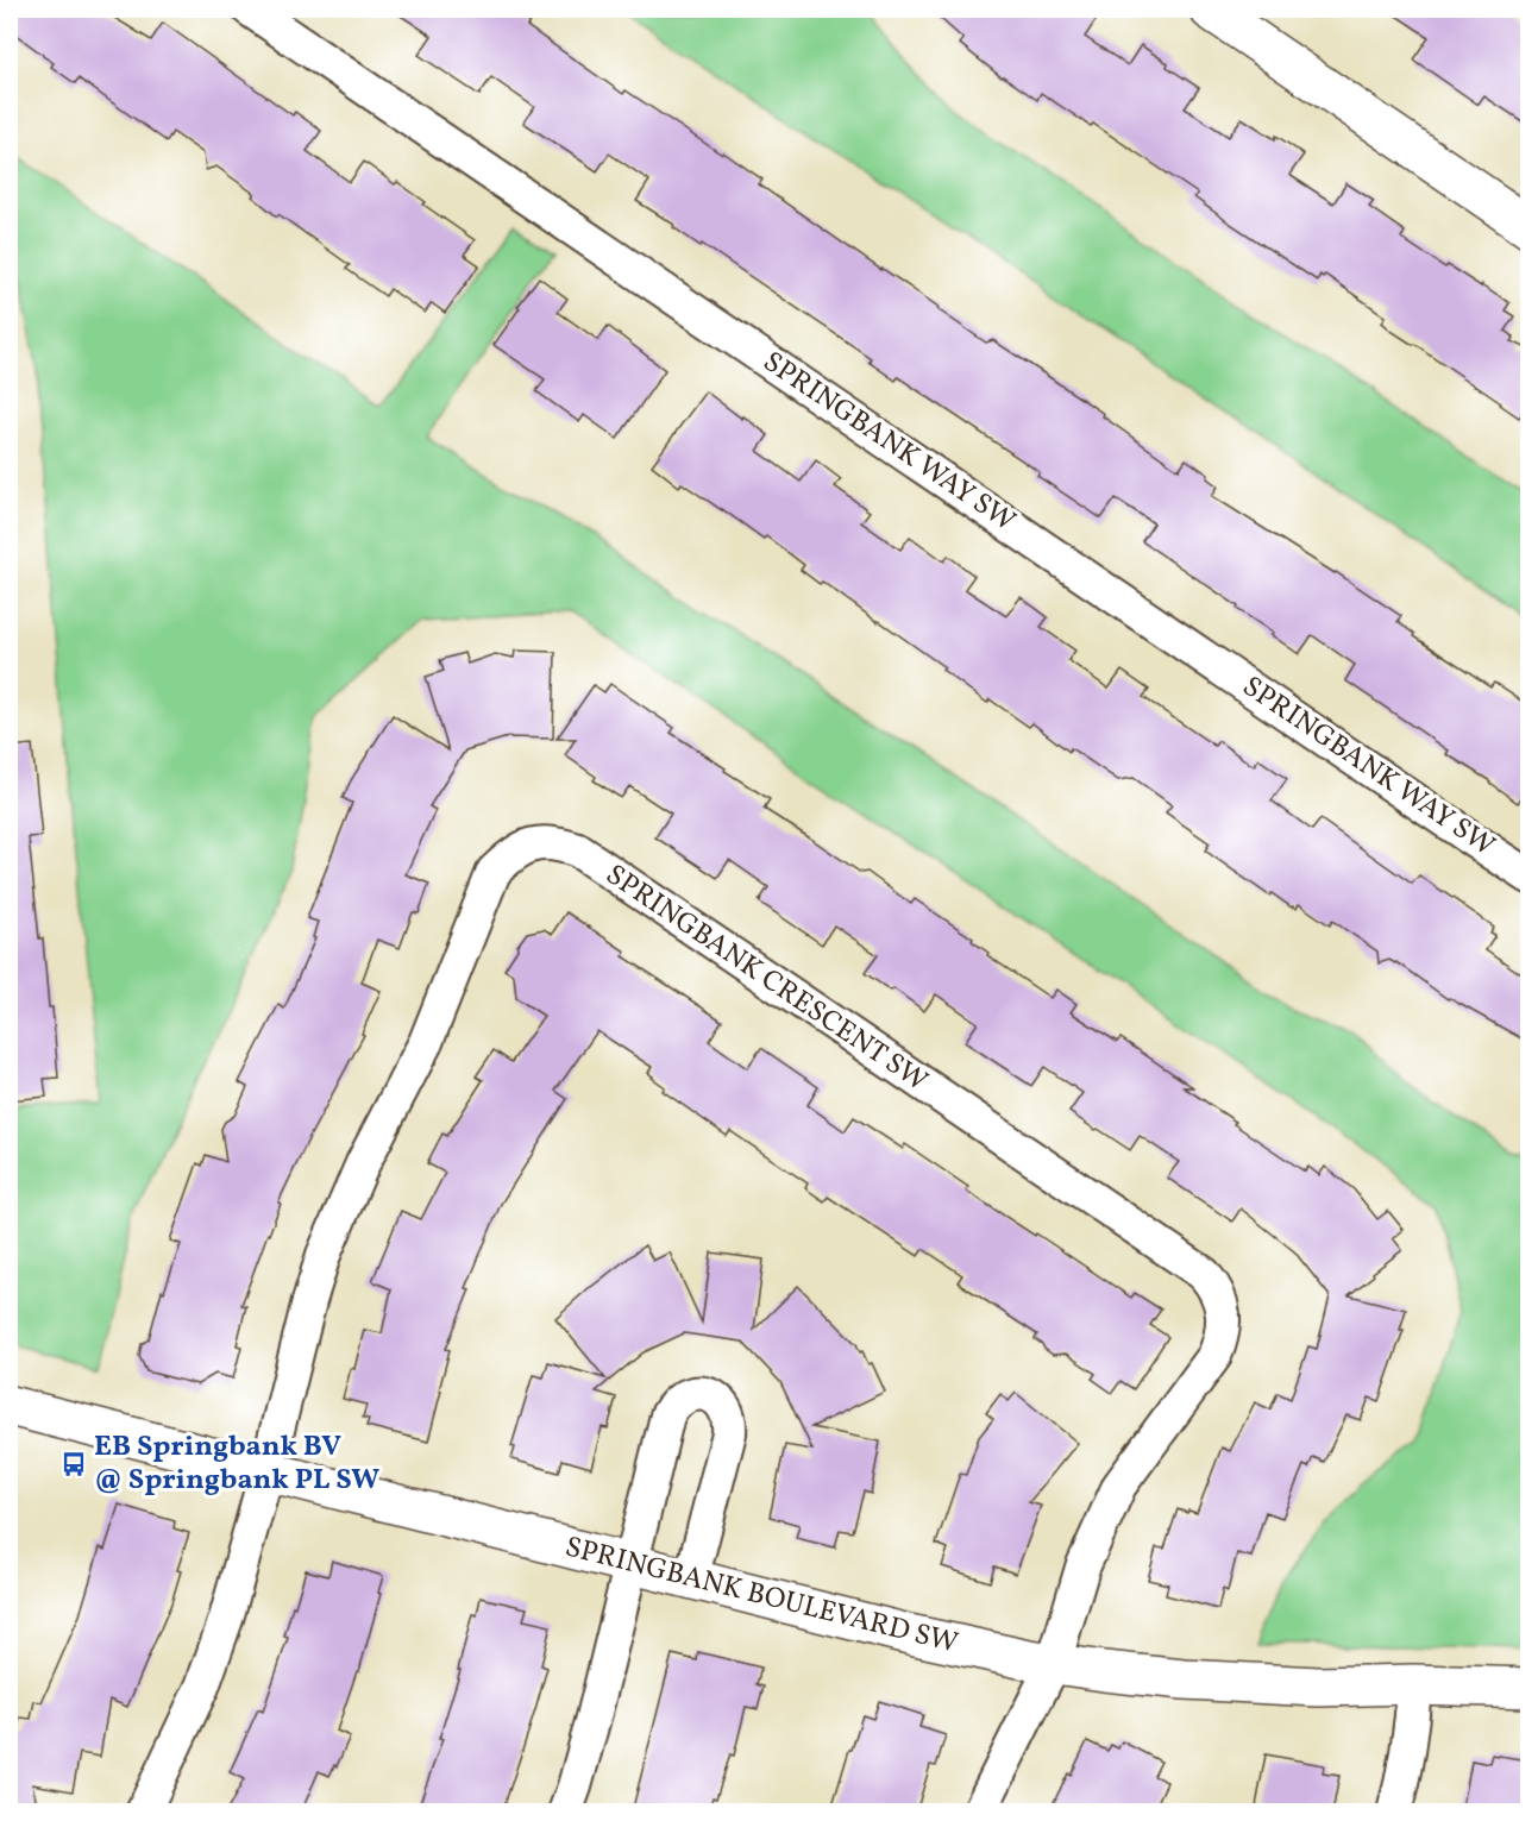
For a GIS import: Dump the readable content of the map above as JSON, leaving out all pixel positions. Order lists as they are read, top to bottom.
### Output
{
  "streets": {
    "street": ["SPRINGBANK WAY SW", "SPRINGBANK CRESCENT SW", "SPRINGBANK BOULEVARD SW"]
  },
  "crossings": [
    ["SPRINGBANK CRESCENT SW", "SPRINGBANK BOULEVARD SW"]
  ],
  "places": {
    "bus stop": ["EB Springbank BV @ Springbank PL SW"]
  }
}
